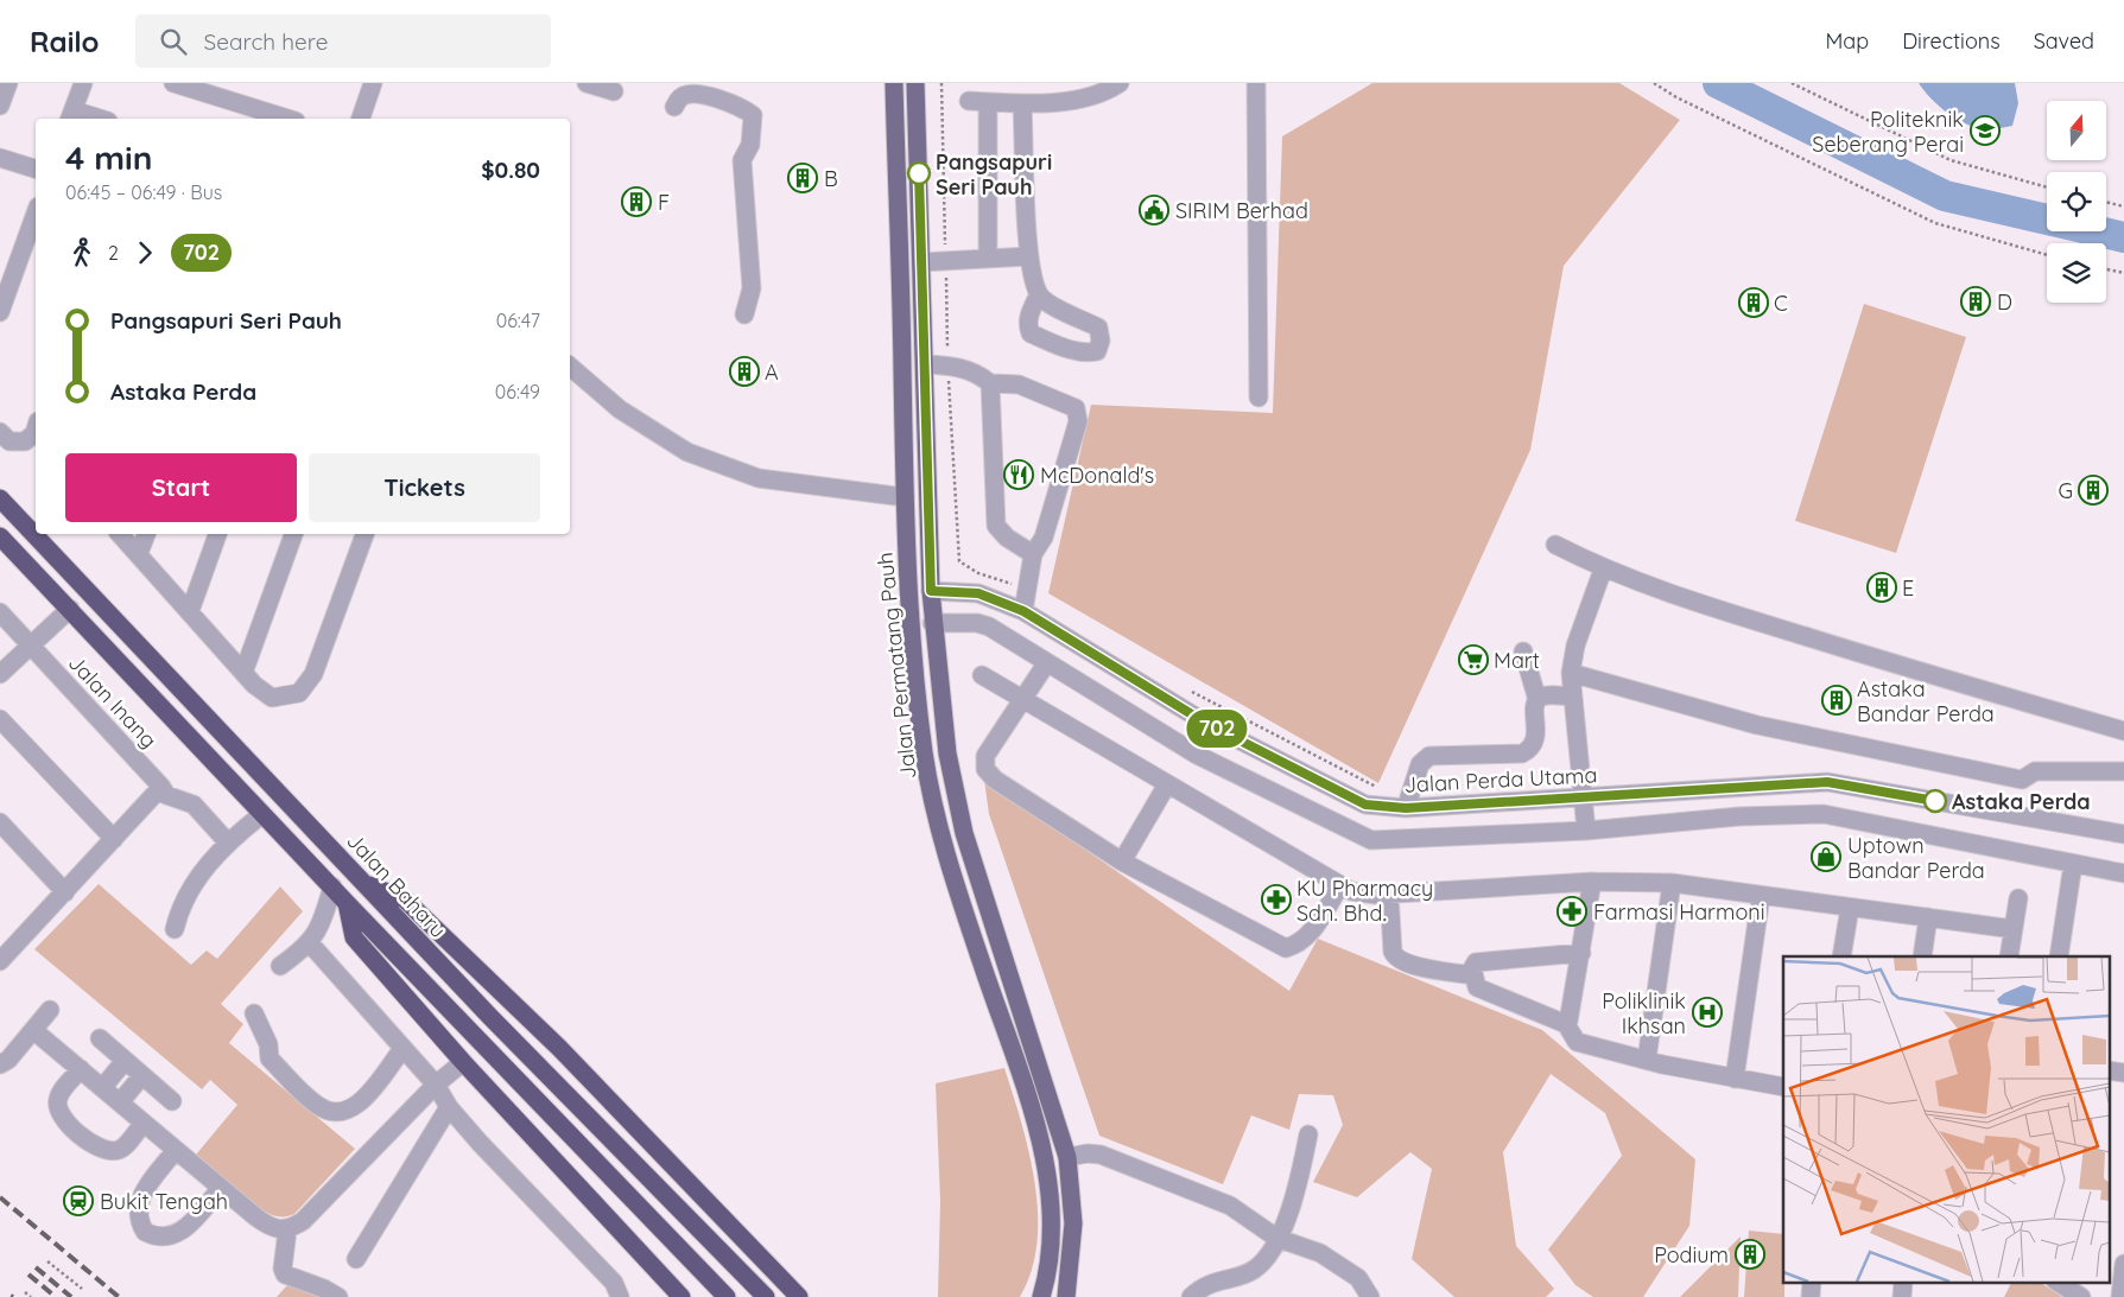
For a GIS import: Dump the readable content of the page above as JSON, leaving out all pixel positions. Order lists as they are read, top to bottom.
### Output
{
  "streets": {
    "highway": ["Jalan Baharu"],
    "main road": ["Jalan Permatang Pauh"],
    "street": ["Jalan Inang", "Jalan Perda Utama"]
  },
  "crossings": [
    ["Jalan Permatang Pauh", "Jalan Perda Utama"]
  ],
  "places": {
    "school or university": ["Politeknik Seberang Perai"],
    "other": ["Pangsapuri Seri Pauh", "Astaka Perda"],
    "building": [
      "B",
      "F",
      "D",
      "C",
      "A",
      "G",
      "E",
      "Astaka Bandar Perda",
      "Podium"
    ],
    "public building": ["SIRIM Berhad"],
    "restaurant": ["McDonald's"],
    "supermarket": ["Mart"],
    "shop": ["Uptown Bandar Perda"],
    "pharmacy": ["KU Pharmacy Sdn. Bhd.", "Farmasi Harmoni"],
    "hospital": ["Poliklinik Ikhsan"],
    "station": ["Bukit Tengah"]
  },
  "lines": ["bus line 702"],
  "north": "top",
  "page": {
    "header": "Railo",
    "search": "Search here",
    "nav": ["Map", "Directions", "Saved"],
    "on_map": "702",
    "heading": ["4 min", "06:45 – 06:49 · Bus", "$0.80"],
    "legs": ["2", "702"],
    "list": [
      {
        "name": "Pangsapuri Seri Pauh",
        "value": "06:47"
      },
      {
        "name": "Astaka Perda",
        "value": "06:49"
      }
    ],
    "buttons": ["Start", "Tickets"]
  }
}
